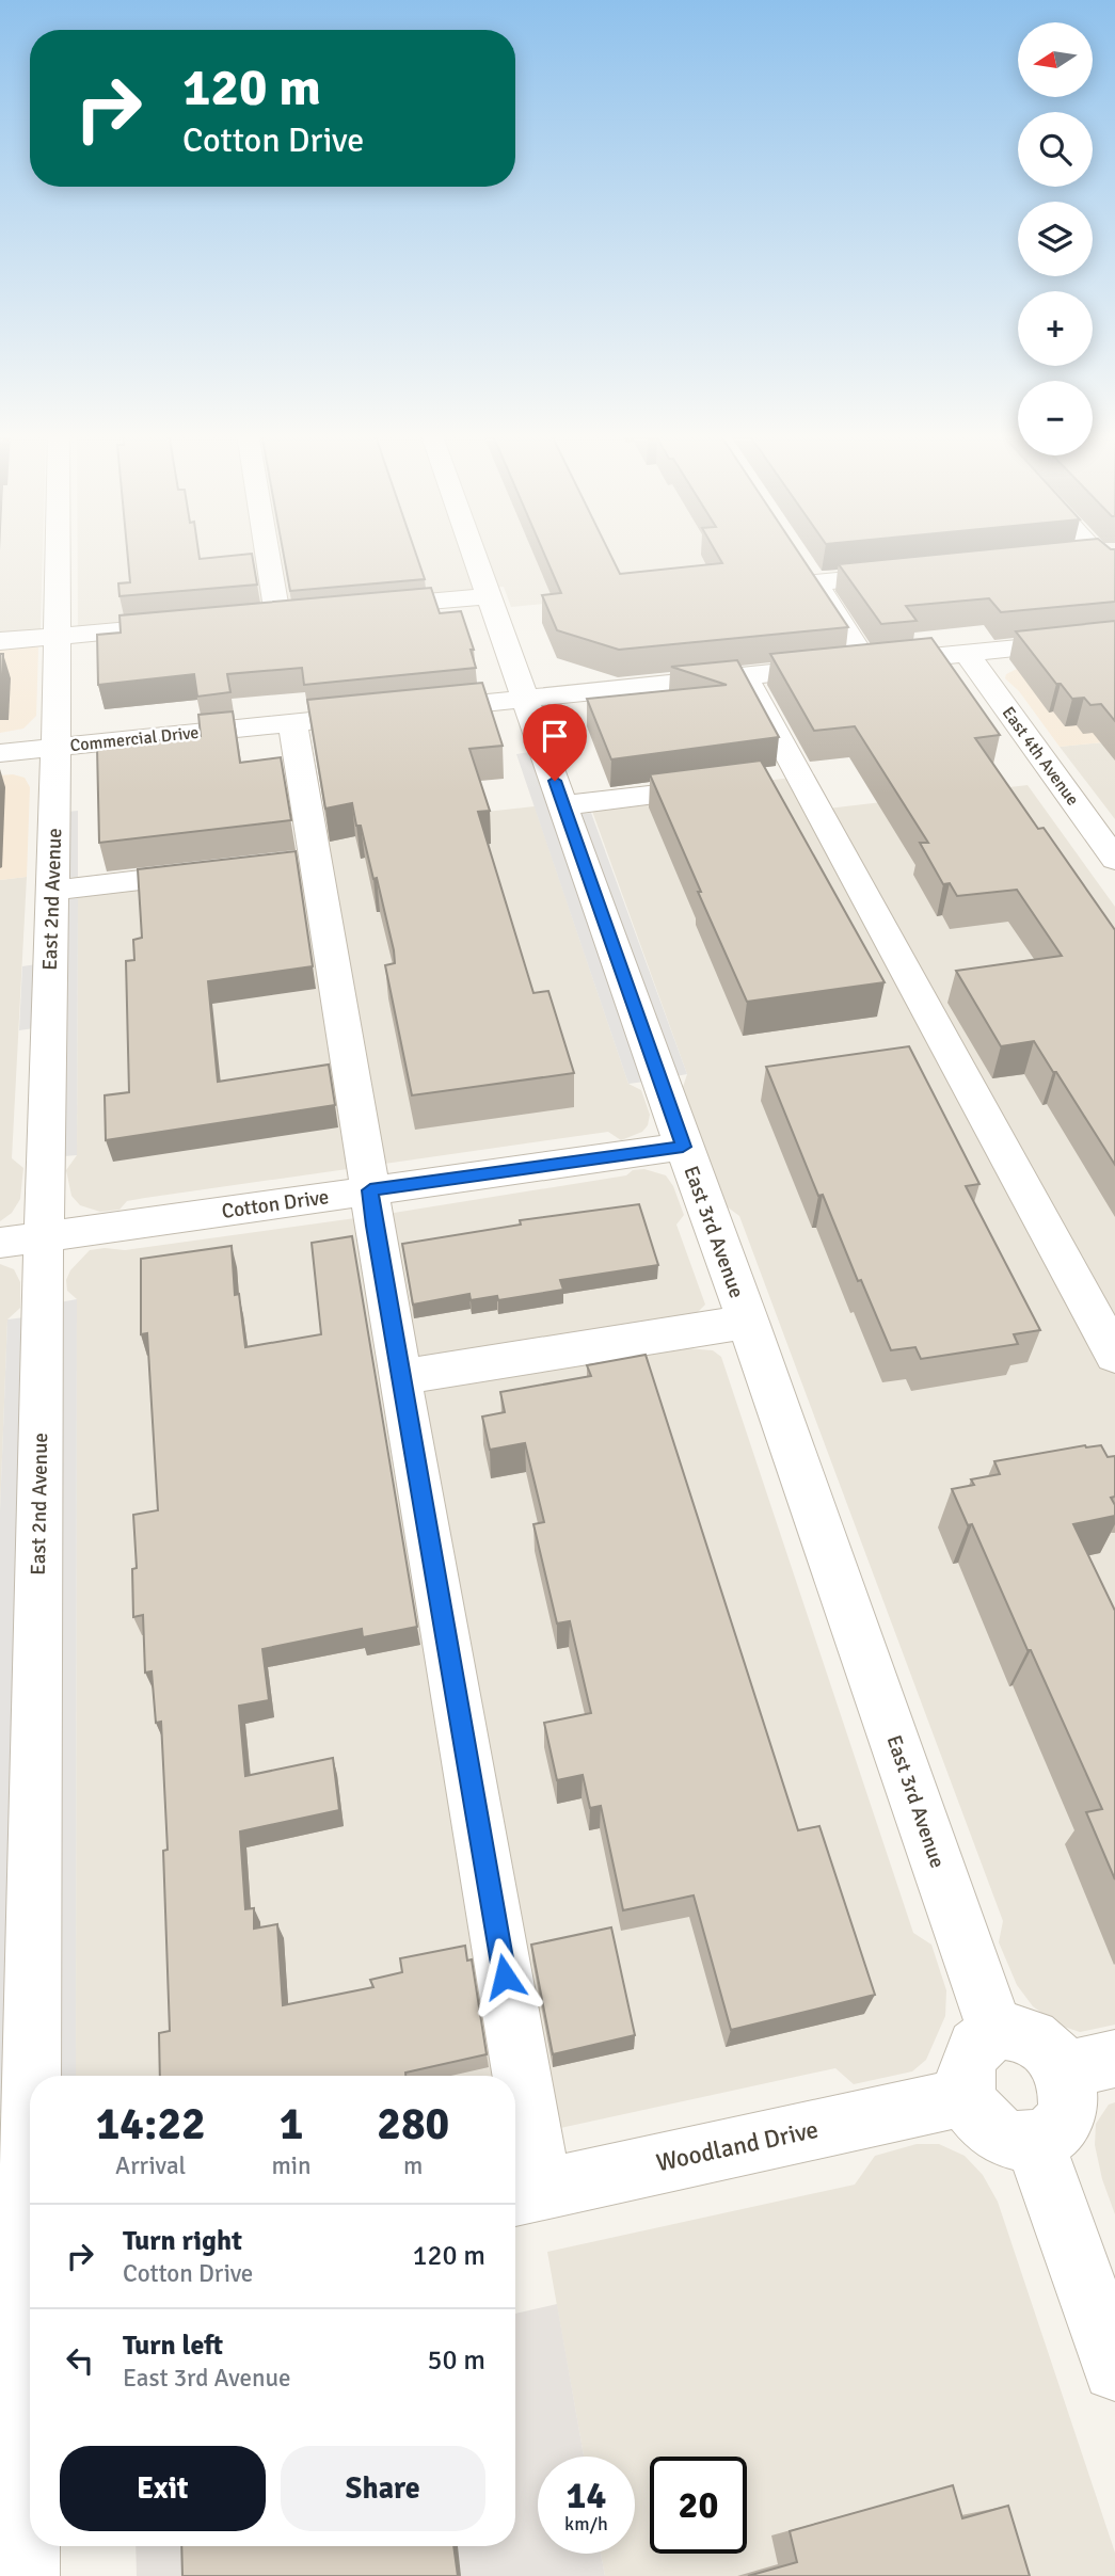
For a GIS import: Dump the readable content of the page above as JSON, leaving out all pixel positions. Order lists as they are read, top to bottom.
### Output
{
  "streets": {
    "street": [
      "Commercial Drive",
      "East 4th Avenue",
      "East 2nd Avenue",
      "Cotton Drive",
      "East 3rd Avenue",
      "Woodland Drive"
    ]
  },
  "crossings": [
    ["Commercial Drive", "East 2nd Avenue"],
    ["East 2nd Avenue", "Cotton Drive"],
    ["Cotton Drive", "East 3rd Avenue"],
    ["East 3rd Avenue", "Woodland Drive"]
  ],
  "north": "left",
  "page": {
    "map_buttons": ["+", "−"],
    "turn": ["120 m", "Cotton Drive"],
    "eta": [
      "14:22",
      "Arrival",
      "1",
      "min",
      "280",
      "m"
    ],
    "list": [
      {
        "name": "Turn right",
        "note": "Cotton Drive",
        "value": "120 m"
      },
      {
        "name": "Turn left",
        "note": "East 3rd Avenue",
        "value": "50 m"
      }
    ],
    "buttons": ["Exit", "Share"],
    "speed": "14 km/h",
    "limit": "20"
  }
}
